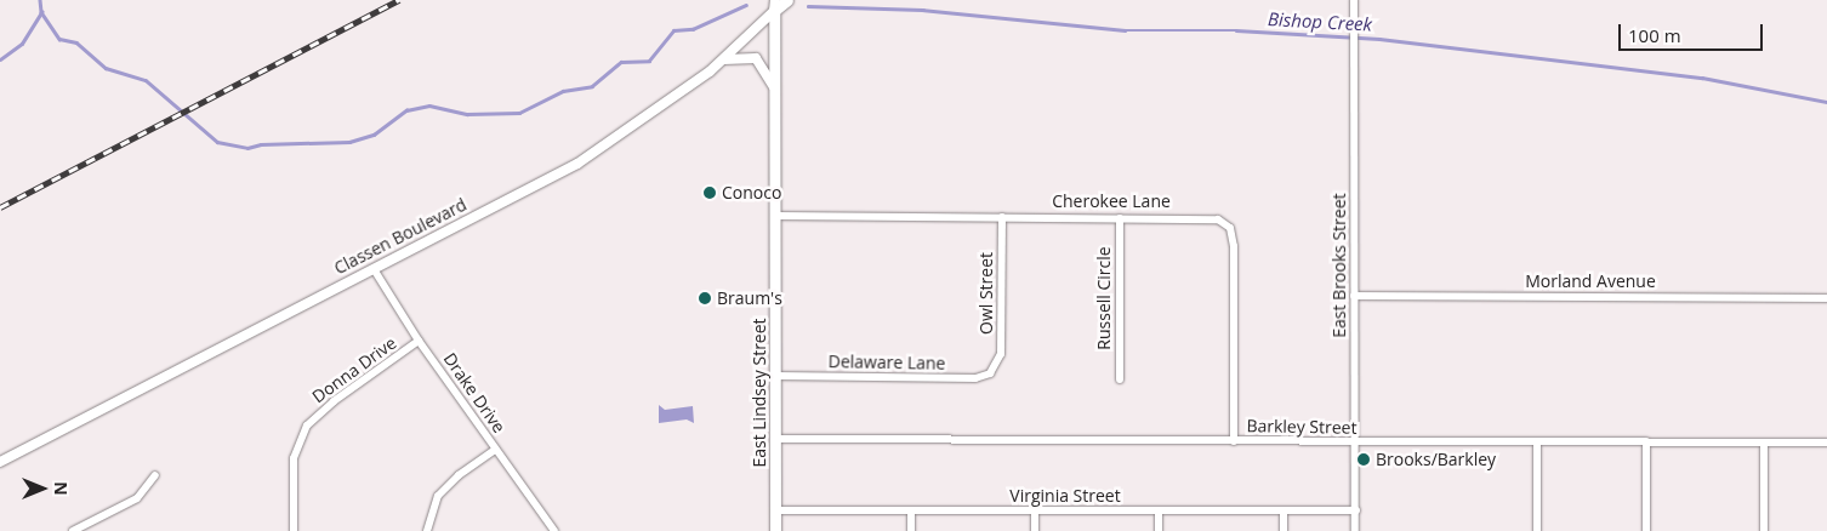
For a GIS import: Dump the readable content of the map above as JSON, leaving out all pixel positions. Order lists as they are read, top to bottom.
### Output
{
  "streets": {
    "main road": ["Classen Boulevard", "East Lindsey Street"],
    "street": [
      "Cherokee Lane",
      "East Brooks Street",
      "Morland Avenue",
      "Owl Street",
      "Russell Circle",
      "Delaware Lane",
      "Donna Drive",
      "Drake Drive",
      "Barkley Street",
      "Virginia Street"
    ]
  },
  "crossings": [
    ["Cherokee Lane", "Owl Street"],
    ["Cherokee Lane", "Russell Circle"],
    ["Cherokee Lane", "East Lindsey Street"],
    ["Cherokee Lane", "Barkley Street"],
    ["Classen Boulevard", "Drake Drive"],
    ["Classen Boulevard", "East Lindsey Street"],
    ["East Brooks Street", "Morland Avenue"],
    ["East Brooks Street", "Barkley Street"],
    ["East Brooks Street", "Virginia Street"],
    ["Owl Street", "Delaware Lane"],
    ["Delaware Lane", "East Lindsey Street"],
    ["Donna Drive", "Drake Drive"],
    ["East Lindsey Street", "Barkley Street"],
    ["East Lindsey Street", "Virginia Street"]
  ],
  "water": ["Bishop Creek"],
  "places": ["Conoco", "Braum's", "Brooks/Barkley"],
  "scale_bar": "100 m",
  "north": "right"
}
